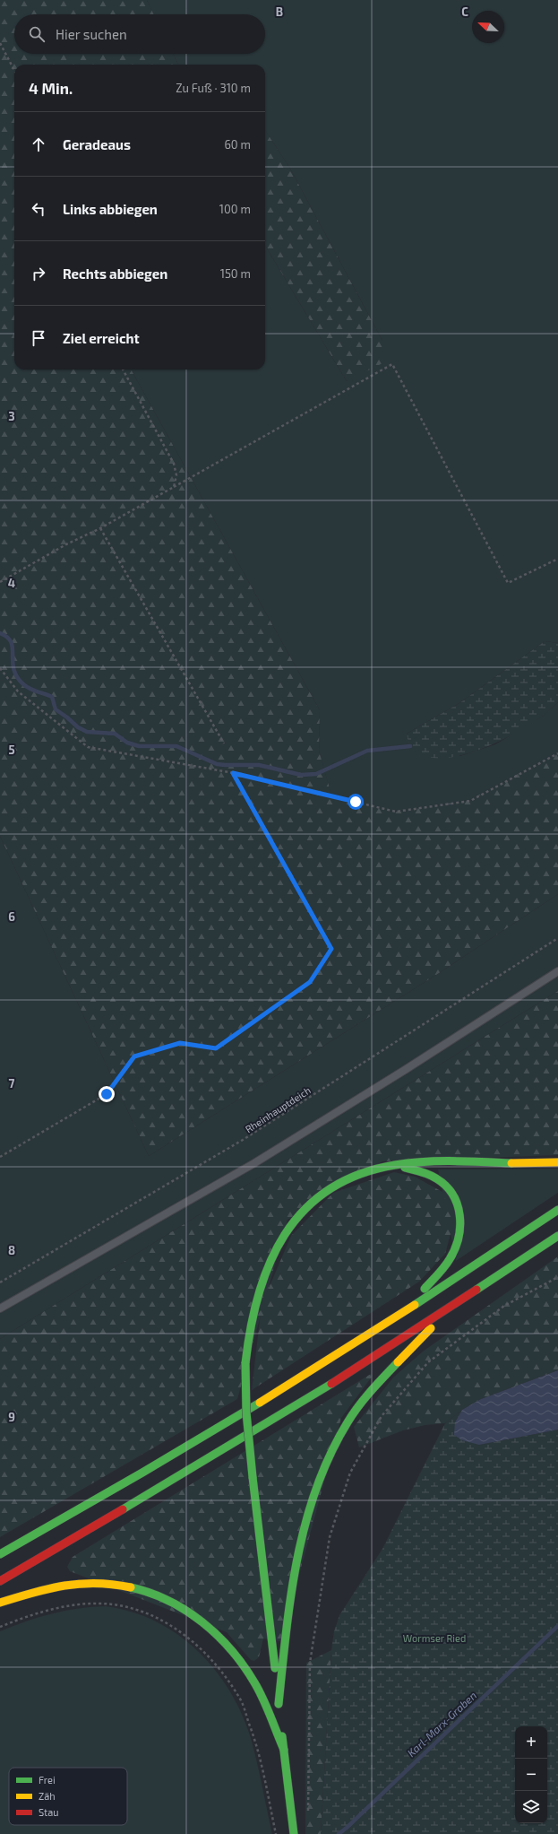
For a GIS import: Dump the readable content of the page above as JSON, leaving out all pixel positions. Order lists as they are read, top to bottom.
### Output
{
  "streets": {
    "path": ["Rheinhauptdeich"]
  },
  "water": ["Karl-Marx-Graben"],
  "parks": ["Wormser Ried"],
  "legend": ["Frei", "Zäh", "Stau"],
  "north": "top left",
  "page": {
    "search": "Hier suchen",
    "heading": ["4 Min.", "Zu Fuß · 310 m"],
    "list": [
      ["Geradeaus", "60 m"],
      ["Links abbiegen", "100 m"],
      ["Rechts abbiegen", "150 m"],
      "Ziel erreicht"
    ],
    "map_buttons": ["+", "−"]
  },
  "grid": {
    "columns": ["B", "C"],
    "rows": [
      "3",
      "4",
      "5",
      "6",
      "7",
      "8",
      "9"
    ]
  }
}
